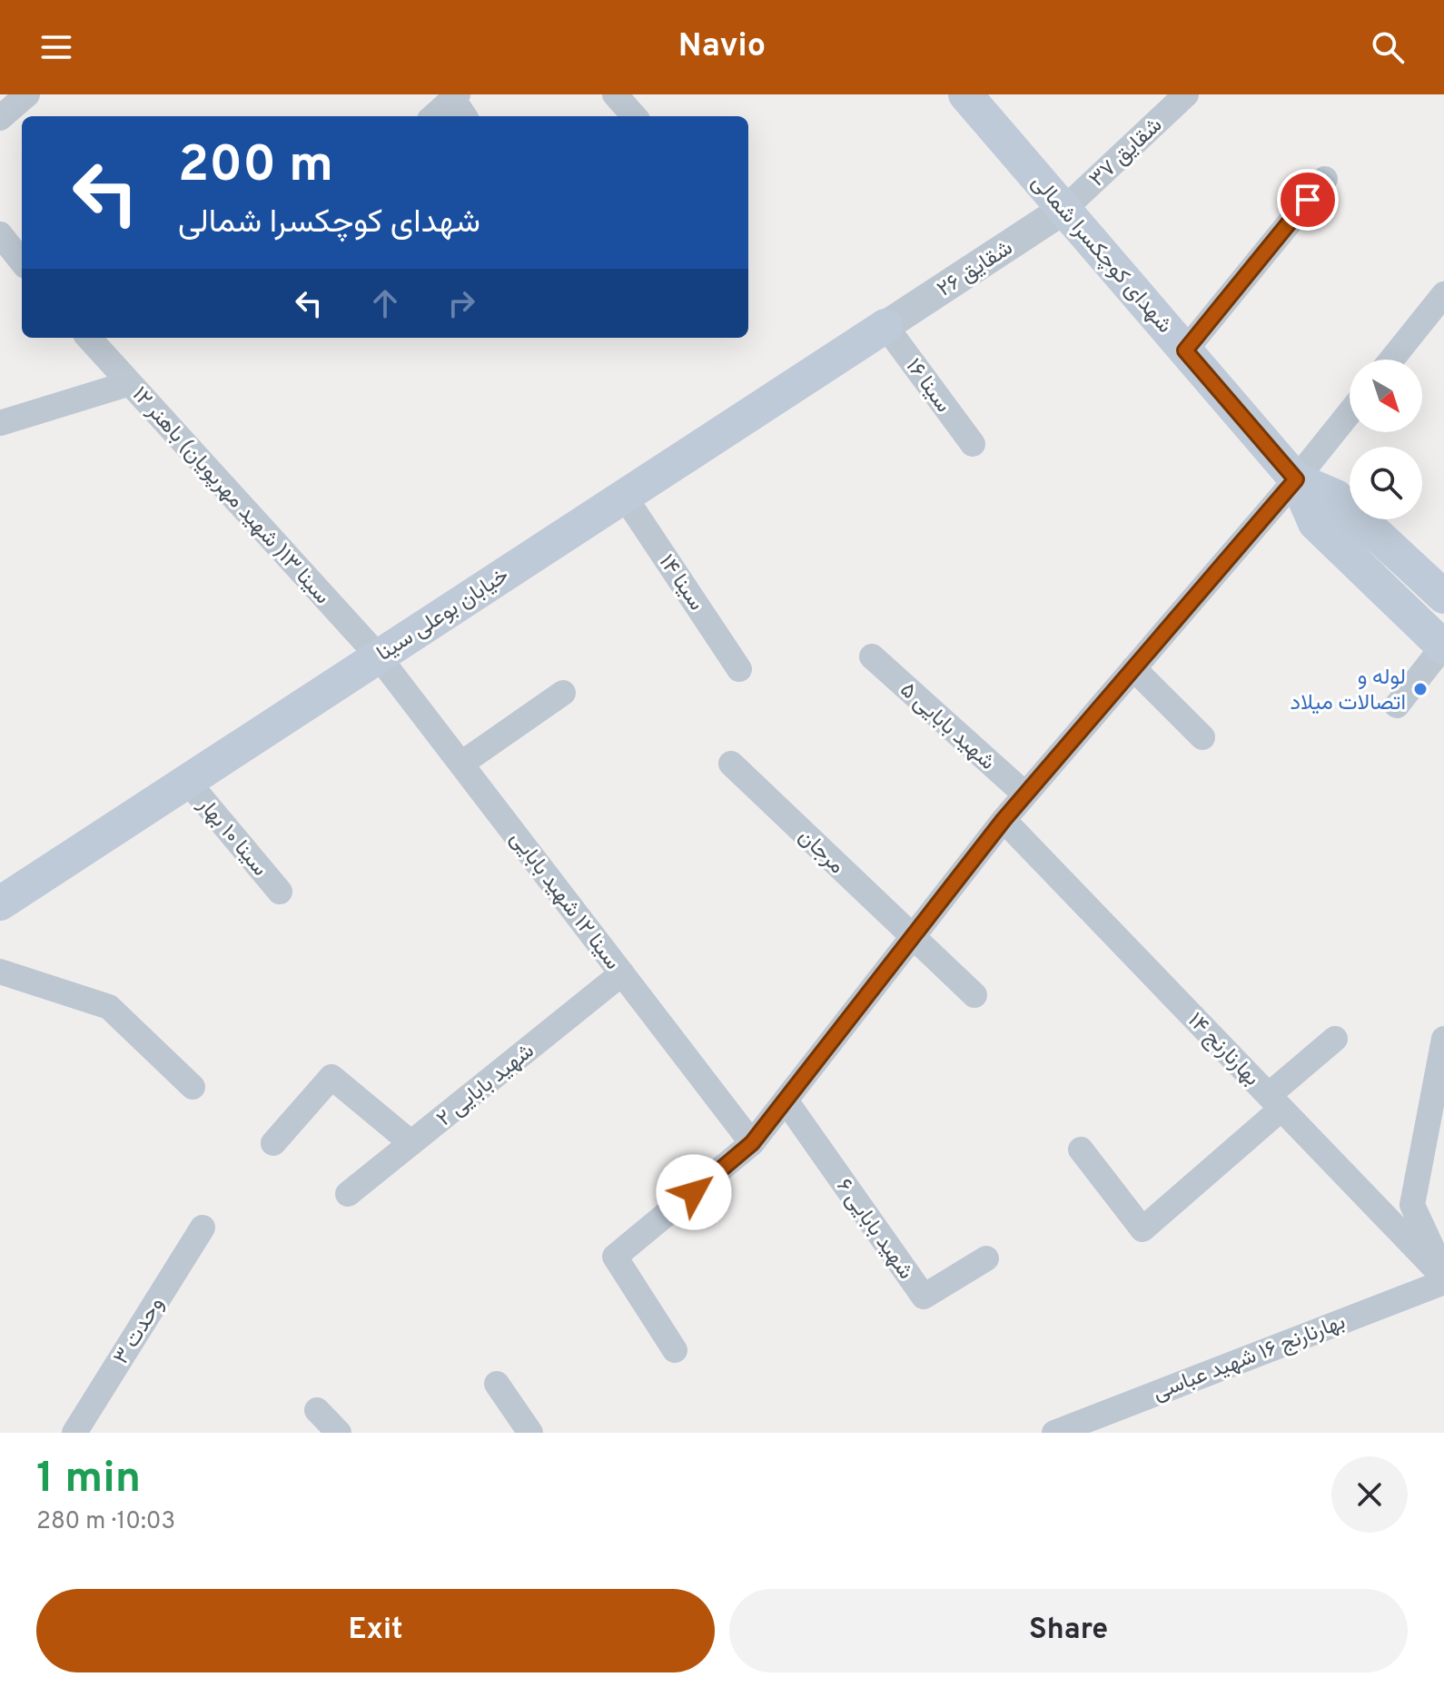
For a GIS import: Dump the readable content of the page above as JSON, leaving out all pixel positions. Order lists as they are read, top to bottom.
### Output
{
  "streets": {
    "main road": ["شهدای کوچکسرا شمالی", "خیابان بوعلی سینا"],
    "street": [
      "شقایق ۳۷",
      "شقایق ۲۶",
      "سینا ۱۶",
      "سینا ۱۳( شهید مهرپویان) باهنر ۱۲",
      "سینا ۱۴",
      "شهید بابایی ۵",
      "سینا ۱۰ بهار",
      "مرجان",
      "سینا ۱۲ شهید بابایی",
      "بهارنارنج ۱۴",
      "شهید بابایی ۲",
      "شهید بابایی ۶",
      "وحدت ۳",
      "بهارنارنج ۱۶ شهید عباسی"
    ]
  },
  "crossings": [
    ["شقایق ۳۷", "شهدای کوچکسرا شمالی"],
    ["شقایق ۳۷", "شقایق ۲۶"],
    ["شهدای کوچکسرا شمالی", "شقایق ۲۶"],
    ["شقایق ۲۶", "سینا ۱۶"],
    ["شقایق ۲۶", "خیابان بوعلی سینا"],
    ["سینا ۱۶", "خیابان بوعلی سینا"],
    ["سینا ۱۳( شهید مهرپویان) باهنر ۱۲", "خیابان بوعلی سینا"],
    ["سینا ۱۳( شهید مهرپویان) باهنر ۱۲", "سینا ۱۲ شهید بابایی"],
    ["سینا ۱۴", "خیابان بوعلی سینا"],
    ["خیابان بوعلی سینا", "سینا ۱۰ بهار"],
    ["خیابان بوعلی سینا", "سینا ۱۲ شهید بابایی"],
    ["سینا ۱۲ شهید بابایی", "شهید بابایی ۲"],
    ["بهارنارنج ۱۴", "بهارنارنج ۱۶ شهید عباسی"]
  ],
  "places": ["لوله و اتصالات میلاد"],
  "north": "bottom right",
  "page": {
    "header": "Navio",
    "turn": ["200 m", "شهدای کوچکسرا شمالی"],
    "heading": ["1 min", "280 m · 10:03"],
    "buttons": ["Exit", "Share"]
  }
}
